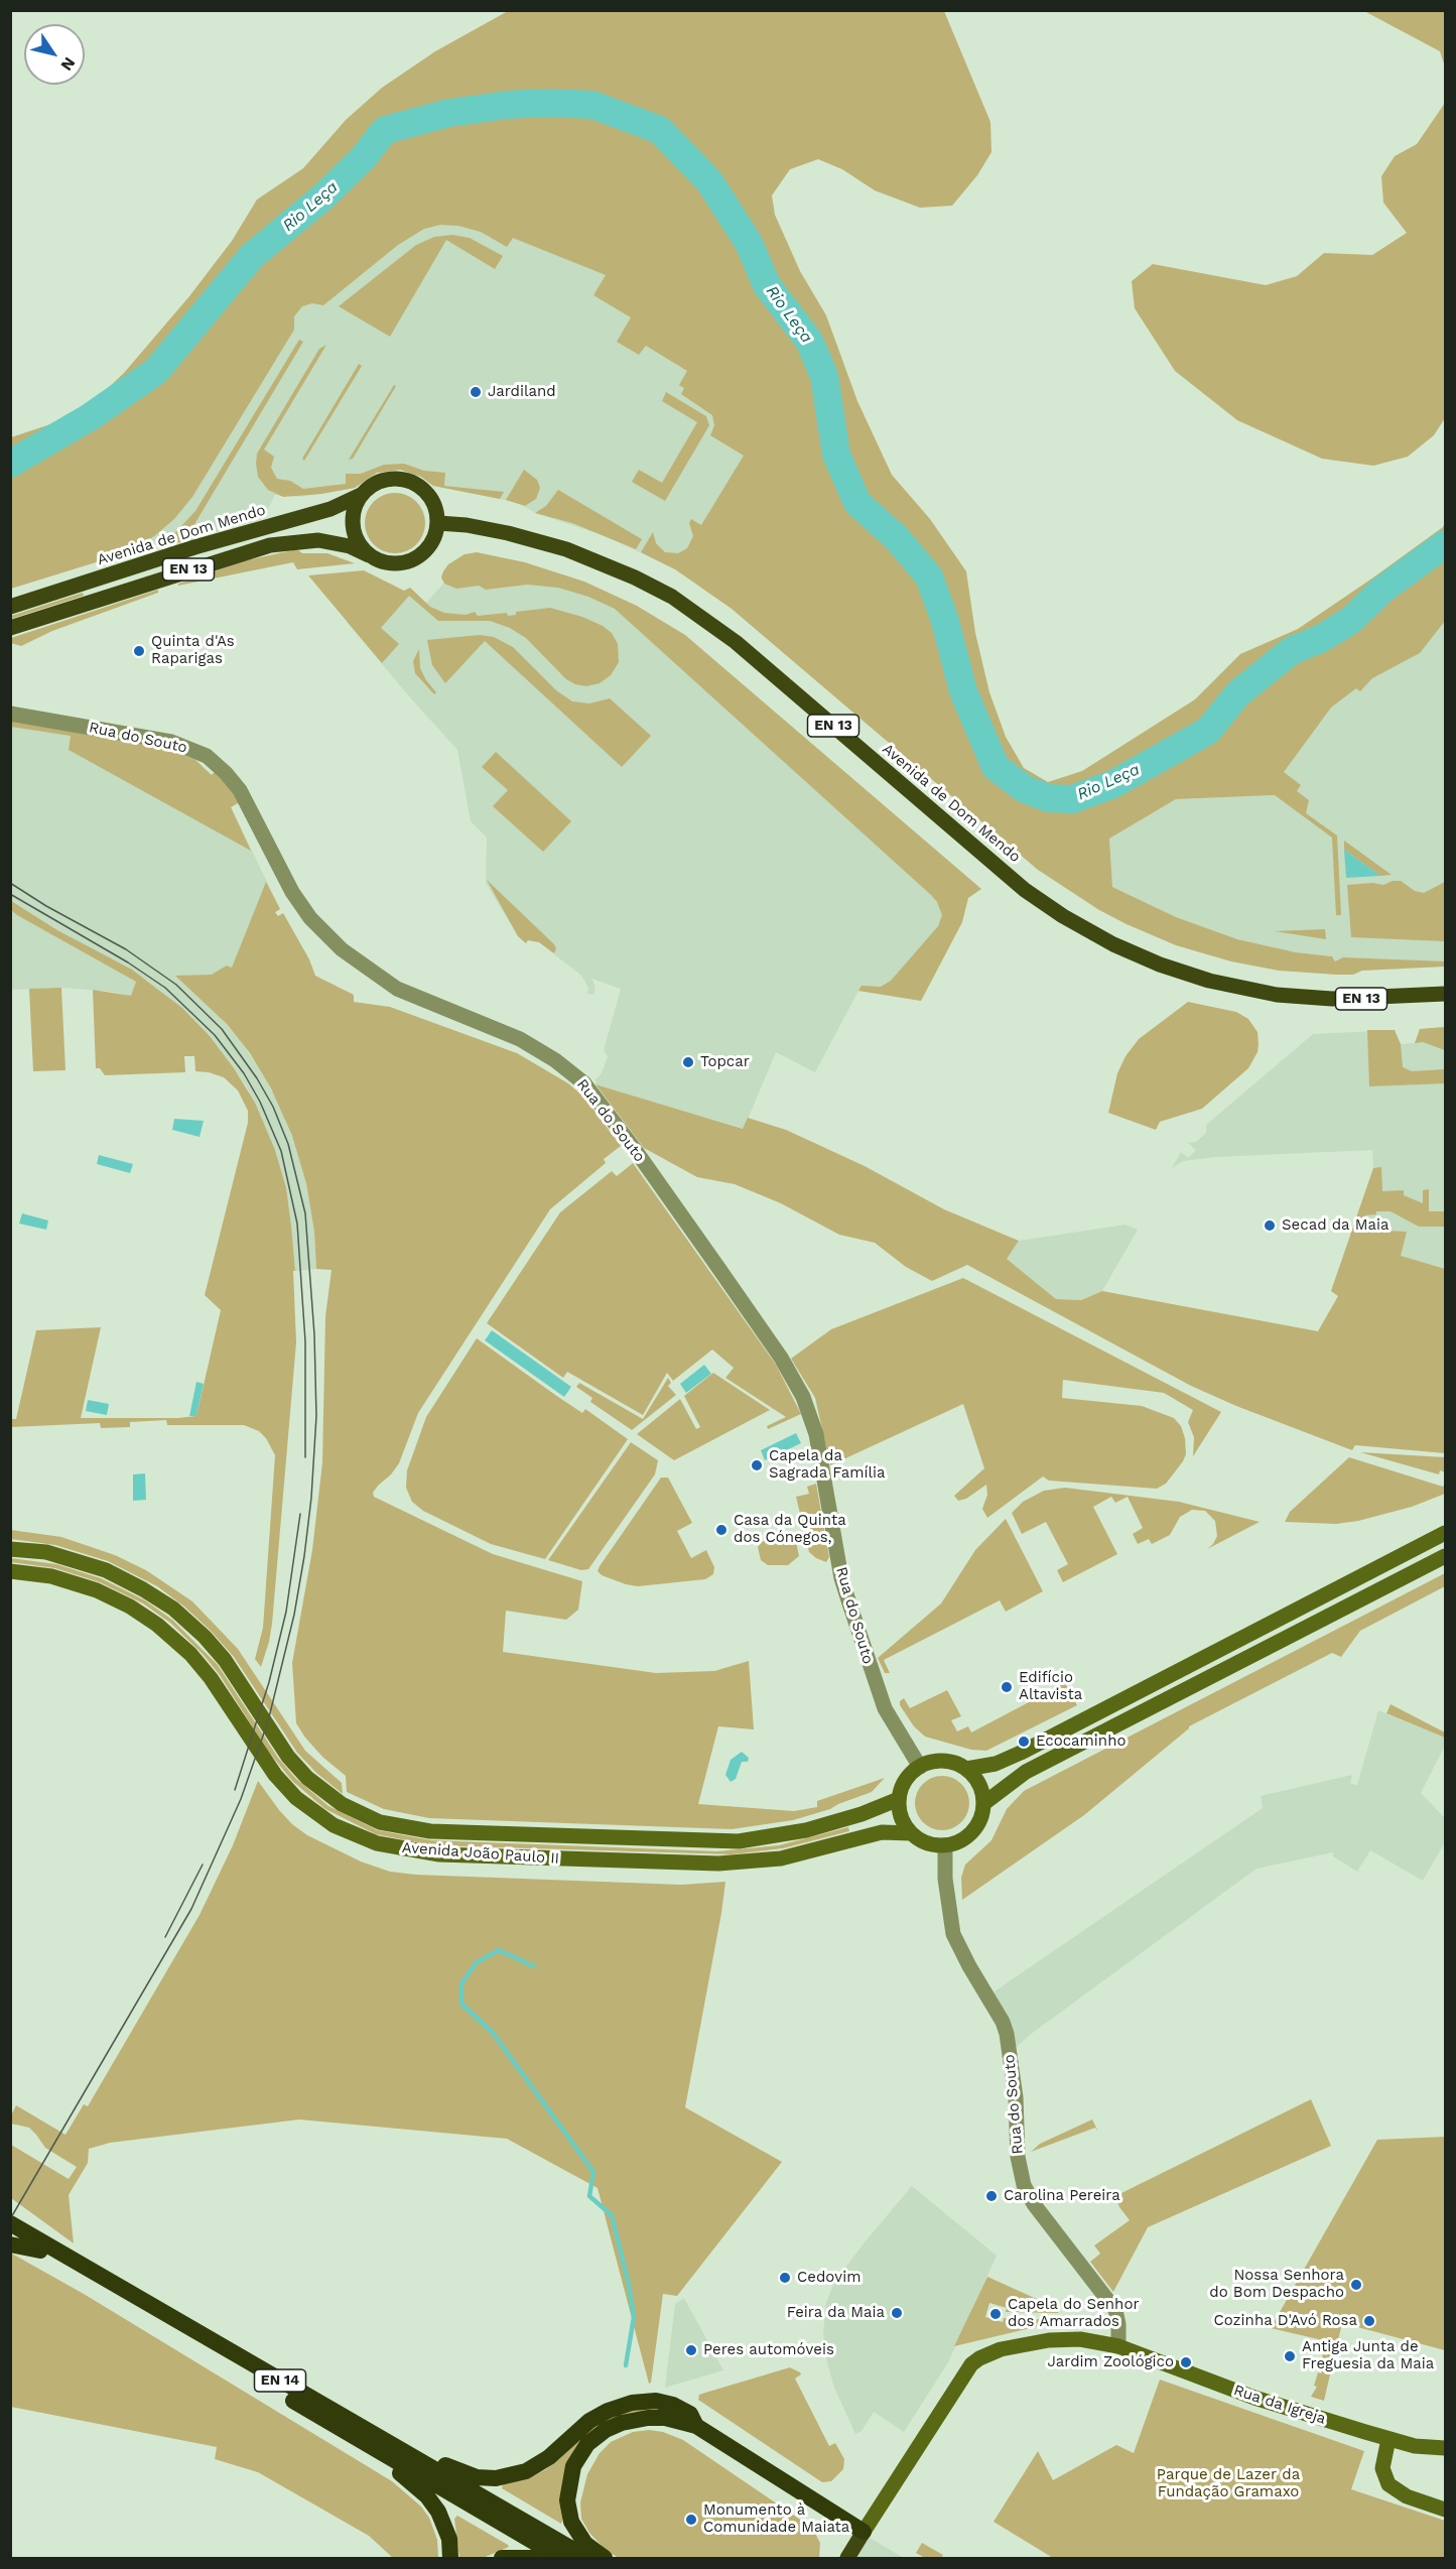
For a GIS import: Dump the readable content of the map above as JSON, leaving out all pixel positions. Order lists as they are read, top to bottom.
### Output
{
  "streets": {
    "highway": ["EN 14"],
    "main road": [
      "Avenida de Dom Mendo",
      "EN 13",
      "Avenida João Paulo II",
      "Rua da Igreja"
    ],
    "street": ["Rua do Souto"]
  },
  "crossings": [
    ["Avenida de Dom Mendo", "EN 13"],
    ["Rua do Souto", "Avenida João Paulo II"],
    ["Rua do Souto", "Rua da Igreja"]
  ],
  "water": ["Rio Leça"],
  "parks": ["Parque de Lazer da Fundação Gramaxo"],
  "places": [
    "Jardiland",
    "Quinta d'As Raparigas",
    "Topcar",
    "Secad da Maia",
    "Capela da Sagrada Família",
    "Casa da Quinta dos Cónegos,",
    "Edifício Altavista",
    "Ecocaminho",
    "Carolina Pereira",
    "Cedovim",
    "Nossa Senhora do Bom Despacho",
    "Feira da Maia",
    "Capela do Senhor dos Amarrados",
    "Cozinha D'Avó Rosa",
    "Peres automóveis",
    "Antiga Junta de Freguesia da Maia",
    "Jardim Zoológico",
    "Monumento à Comunidade Maiata"
  ],
  "north": "bottom right"
}
